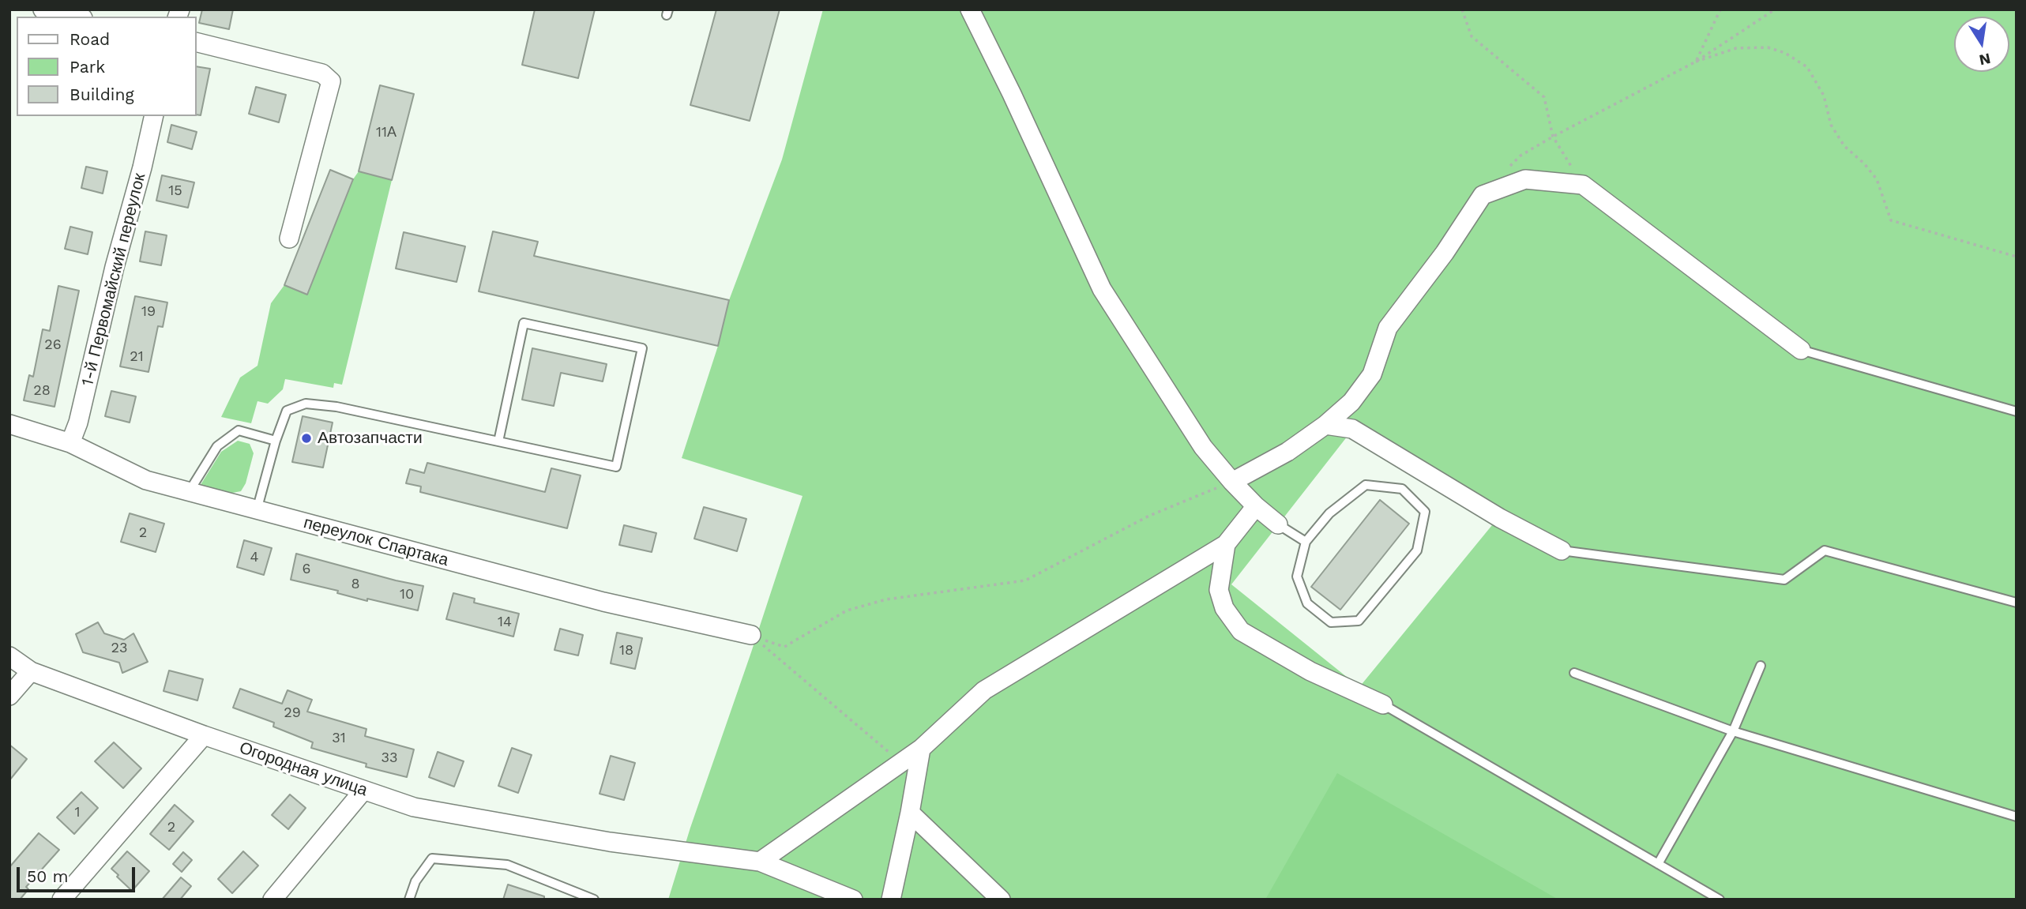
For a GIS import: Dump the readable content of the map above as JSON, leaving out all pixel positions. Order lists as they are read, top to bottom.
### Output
{
  "streets": {
    "street": ["1-й Первомайский переулок", "переулок Спартака", "Огородная улица"]
  },
  "crossings": [
    ["1-й Первомайский переулок", "переулок Спартака"]
  ],
  "places": ["Автозапчасти"],
  "house_numbers": [
    "11А",
    "15",
    "19",
    "26",
    "21",
    "28",
    "2",
    "4",
    "6",
    "8",
    "10",
    "14",
    "23",
    "18",
    "29",
    "31",
    "33",
    "1",
    "2"
  ],
  "legend": ["Road", "Park", "Building"],
  "scale_bar": "50 m",
  "north": "bottom"
}
